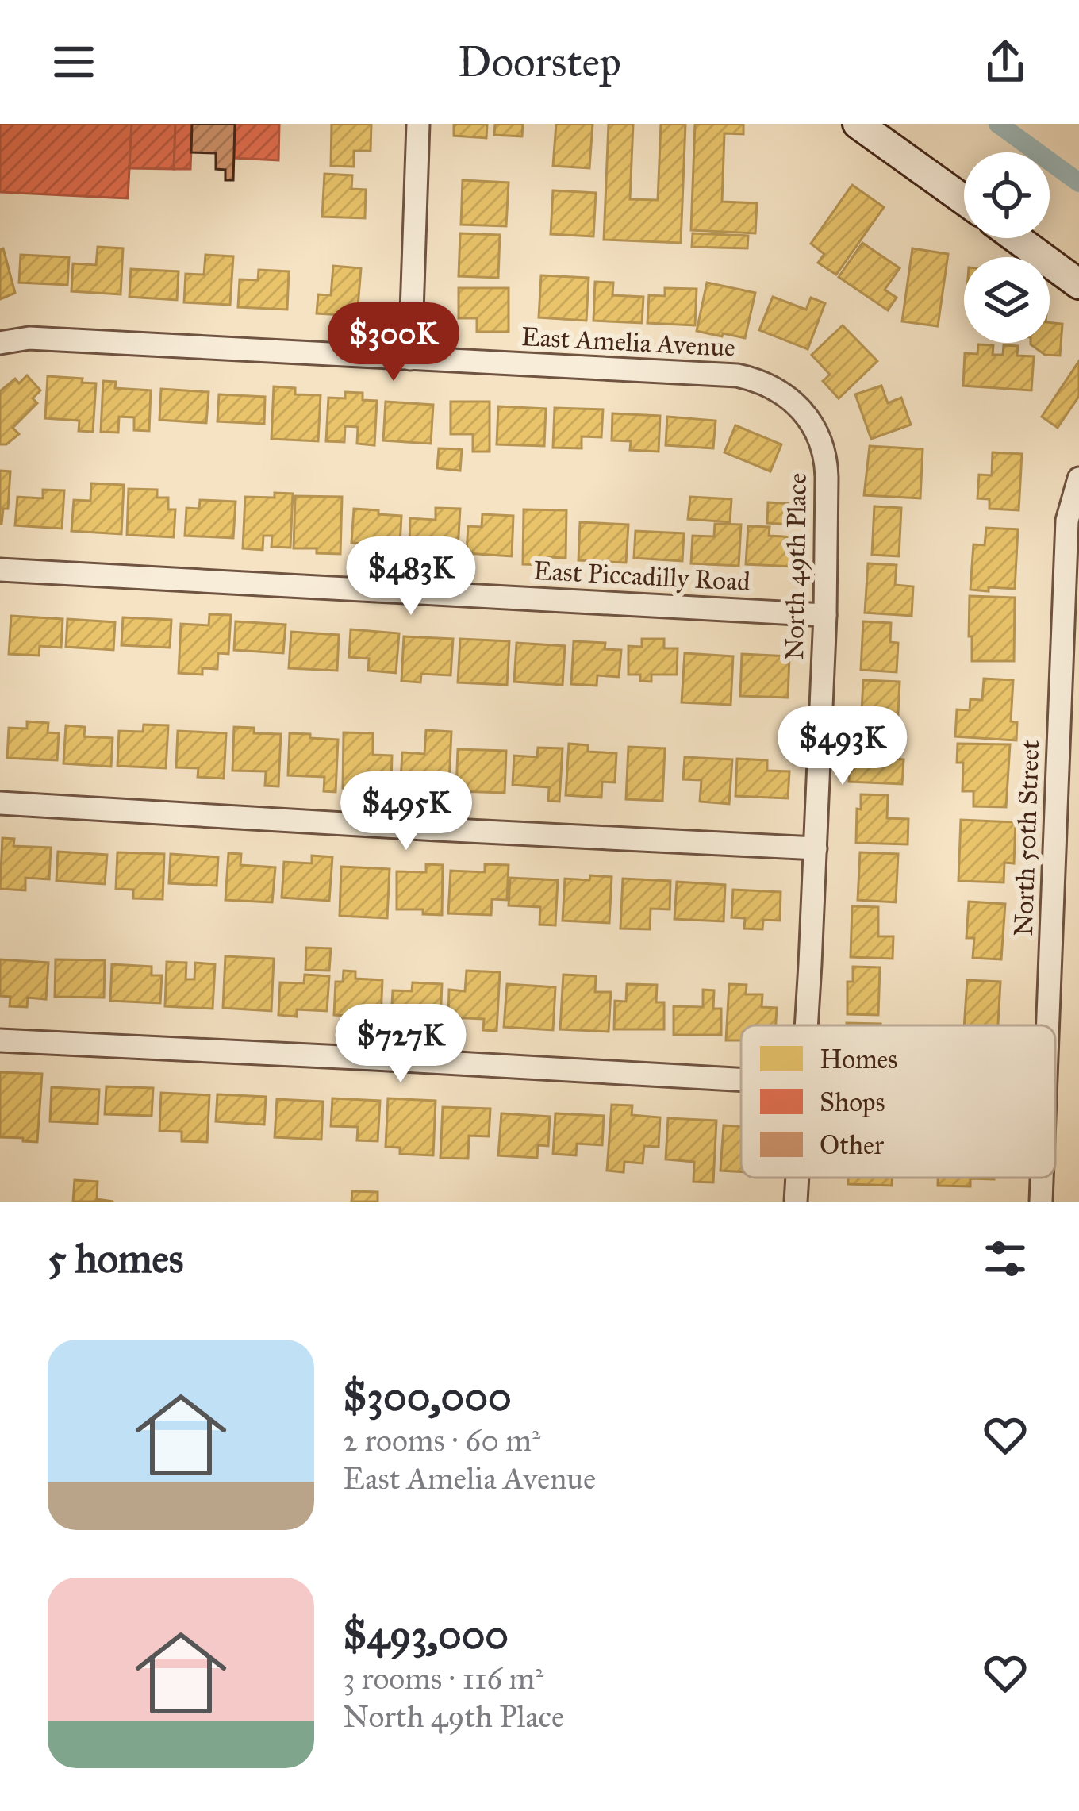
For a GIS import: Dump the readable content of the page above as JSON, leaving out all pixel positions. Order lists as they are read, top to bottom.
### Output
{
  "streets": {
    "street": [
      "East Amelia Avenue",
      "North 49th Place",
      "East Piccadilly Road",
      "North 50th Street"
    ]
  },
  "crossings": [
    ["East Amelia Avenue", "North 49th Place"],
    ["North 49th Place", "East Piccadilly Road"]
  ],
  "legend": ["Homes", "Shops", "Other"],
  "page": {
    "header": "Doorstep",
    "price": [
      "$300K",
      "$483K",
      "$493K",
      "$495K",
      "$727K"
    ],
    "heading": "5 homes",
    "list": [
      {
        "name": "$300,000",
        "note": "2 rooms · 60 m² · East Amelia Avenue"
      },
      {
        "name": "$493,000",
        "note": "3 rooms · 116 m² · North 49th Place"
      }
    ]
  }
}
